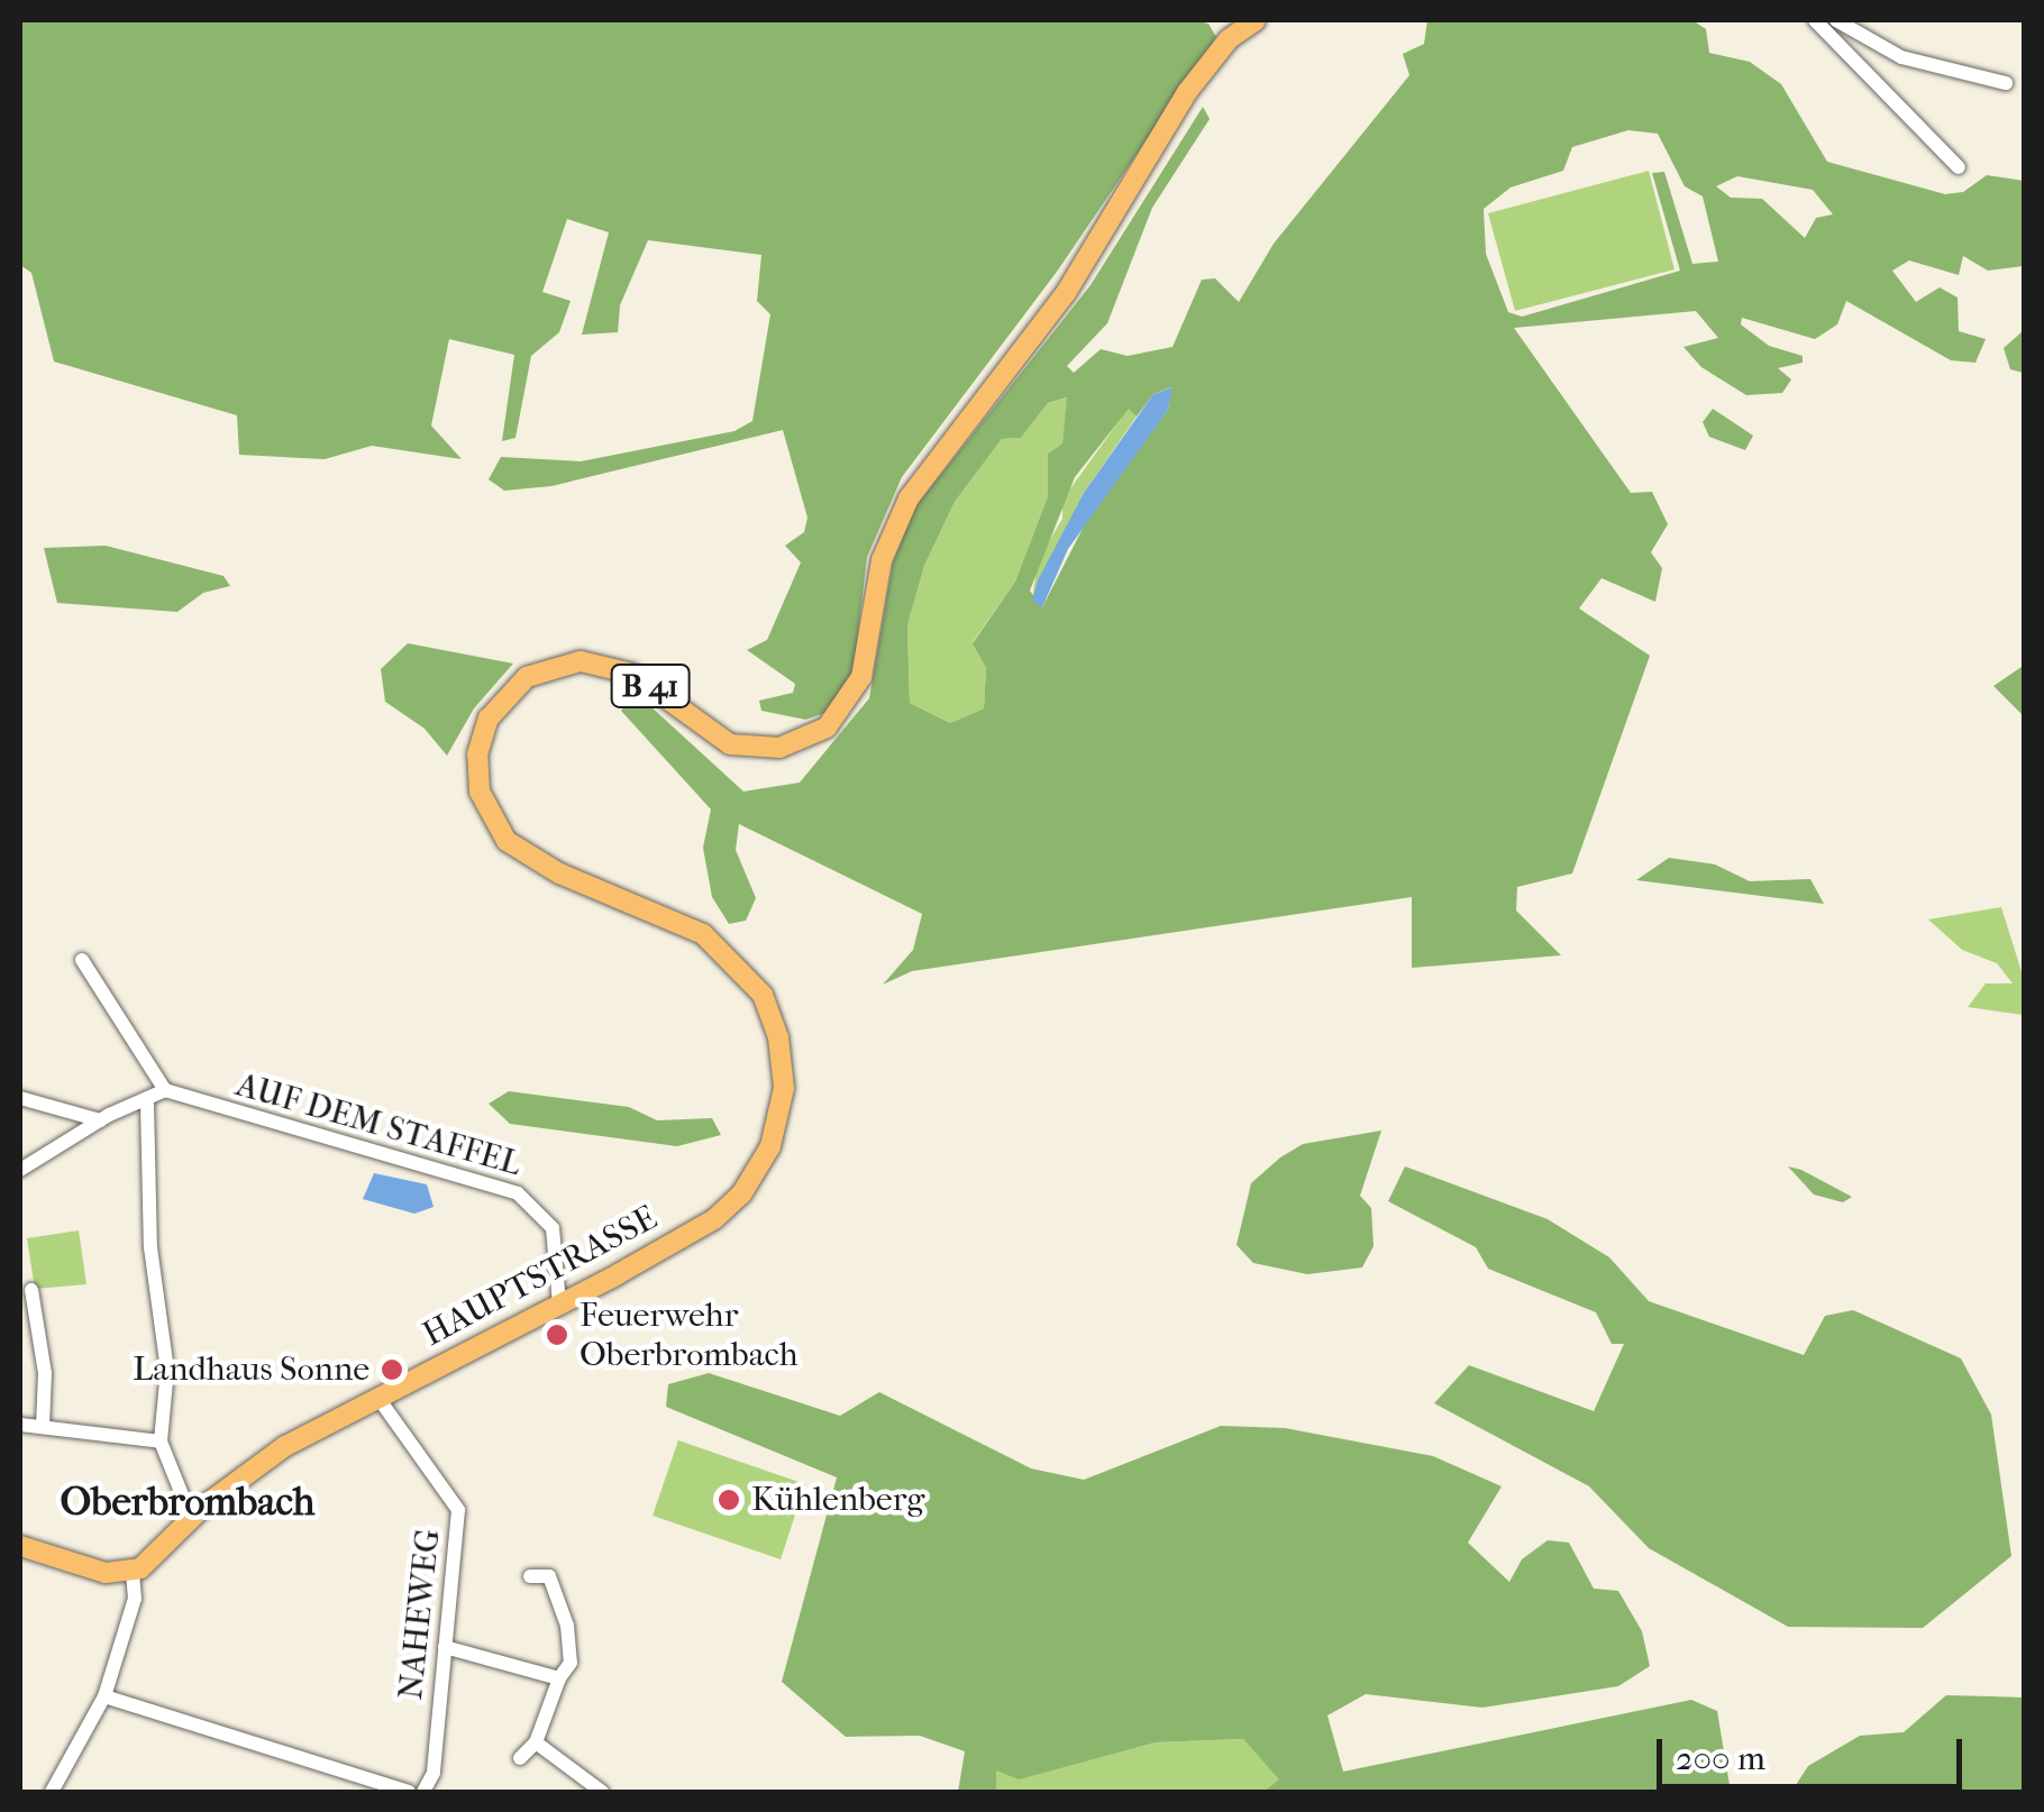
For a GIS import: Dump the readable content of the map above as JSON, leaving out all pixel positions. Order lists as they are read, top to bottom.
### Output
{
  "streets": {
    "main road": ["B 41", "HAUPTSTRASSE"],
    "street": ["AUF DEM STAFFEL", "NAHEWEG"]
  },
  "crossings": [
    ["B 41", "HAUPTSTRASSE"],
    ["AUF DEM STAFFEL", "HAUPTSTRASSE"],
    ["HAUPTSTRASSE", "NAHEWEG"]
  ],
  "districts": ["Oberbrombach"],
  "places": ["Feuerwehr Oberbrombach", "Landhaus Sonne", "Kühlenberg"],
  "scale_bar": "200 m"
}
